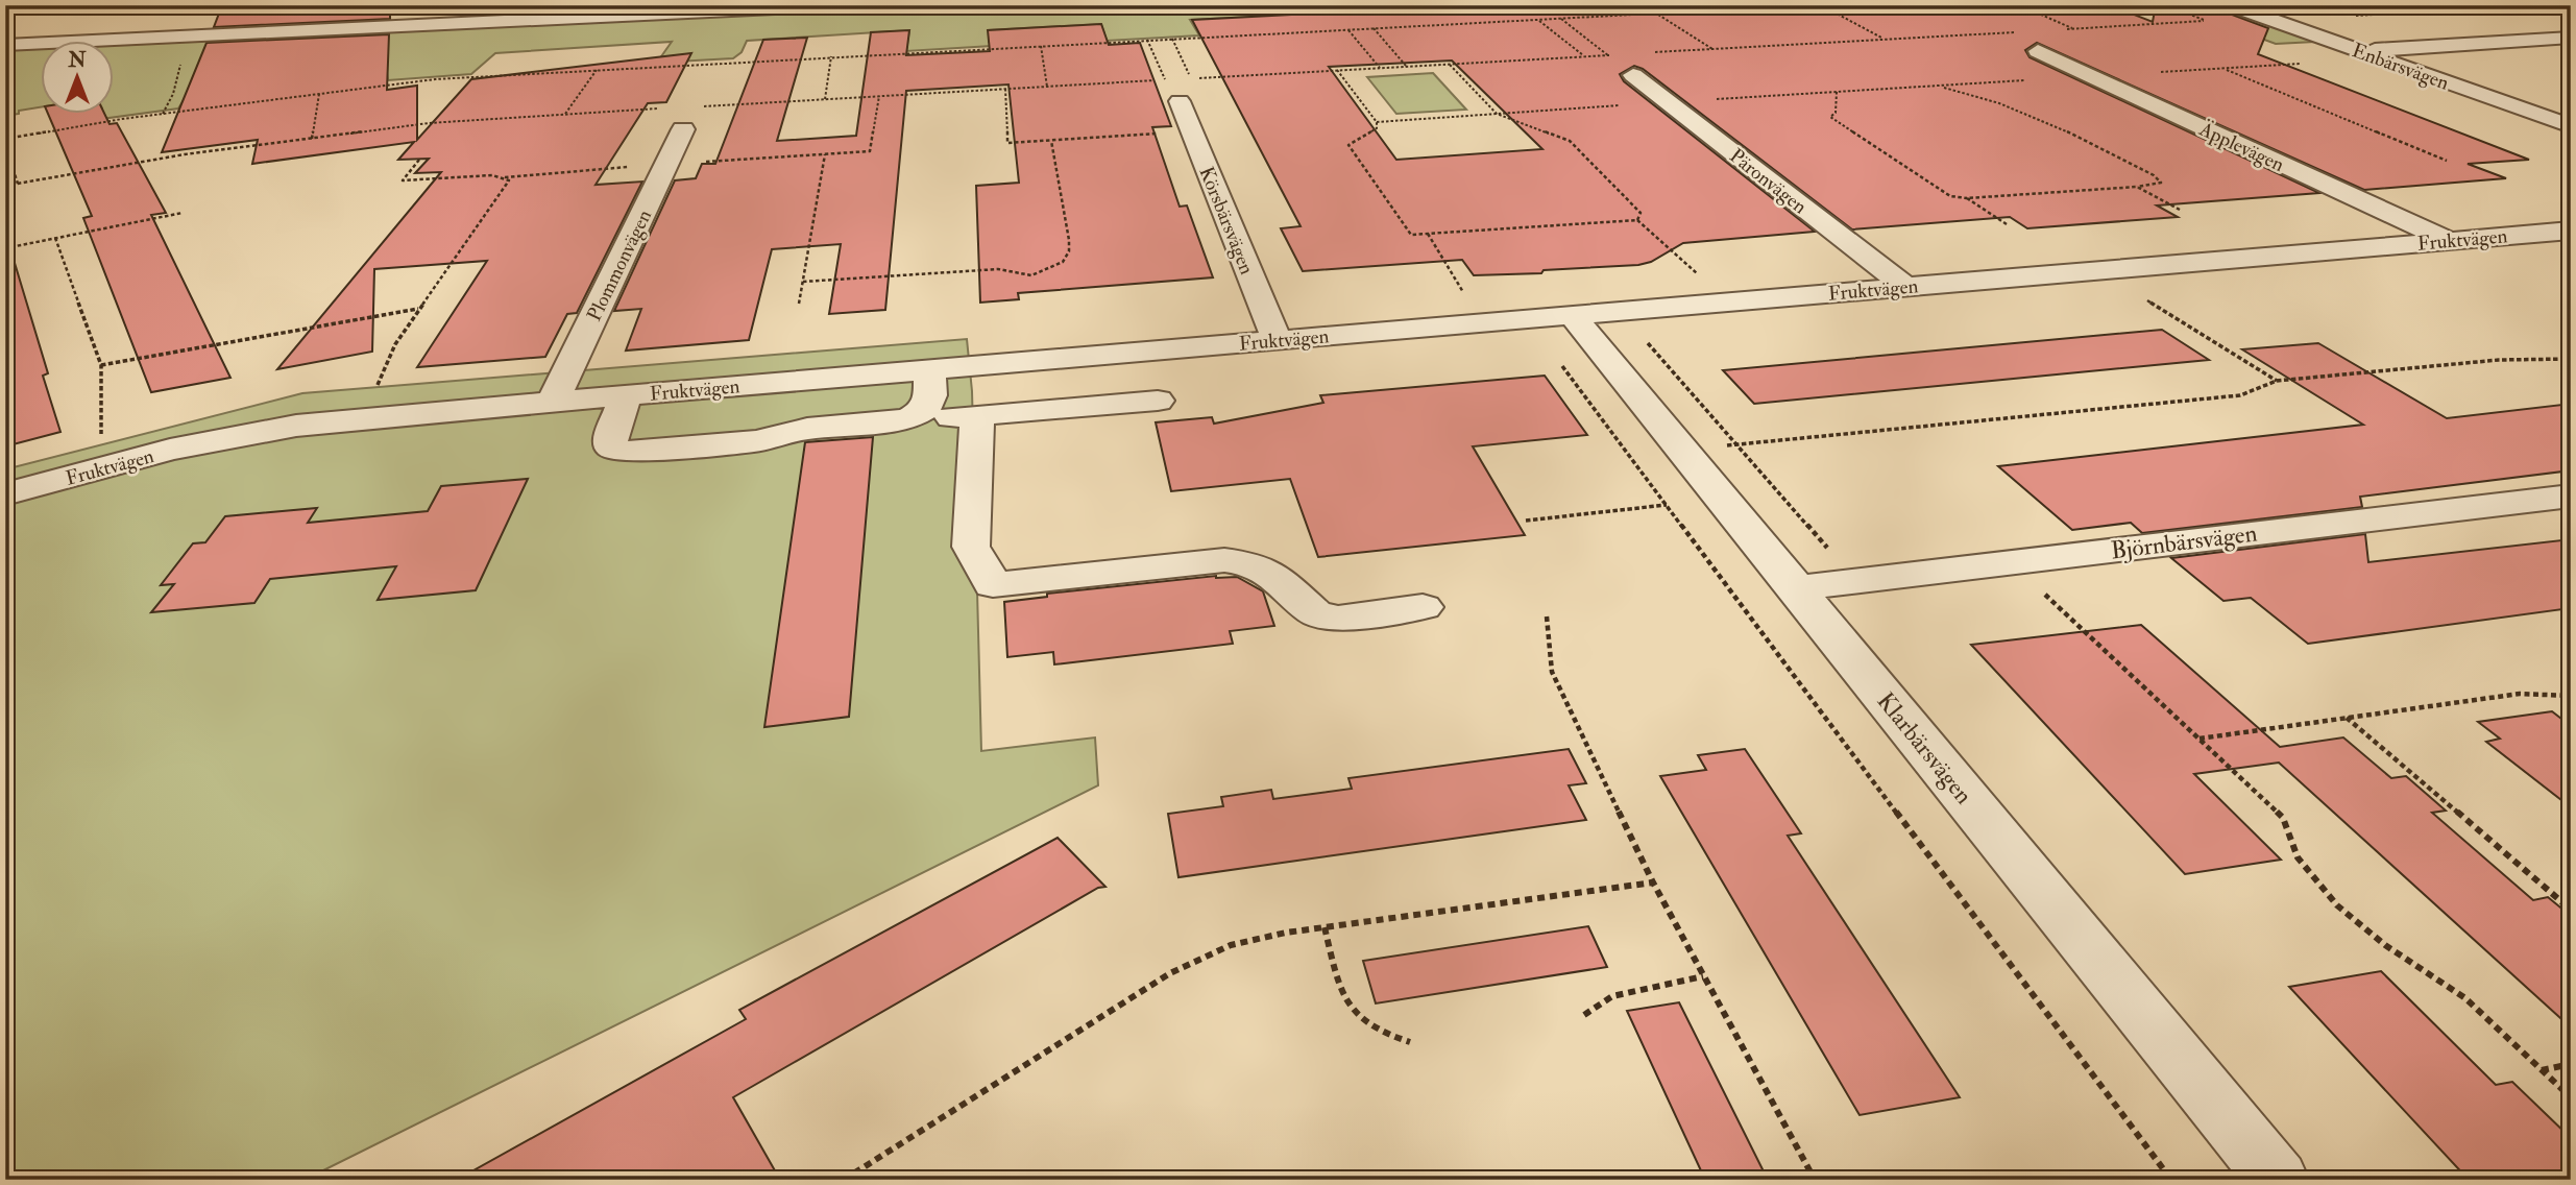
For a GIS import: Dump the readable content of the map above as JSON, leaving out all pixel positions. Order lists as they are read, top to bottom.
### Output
{
  "streets": {
    "street": [
      "Enbärsvägen",
      "Äpplevägen",
      "Päronvägen",
      "Körsbärsvägen",
      "Fruktvägen",
      "Plommonvägen",
      "Björnbärsvägen",
      "Klarbärsvägen"
    ]
  },
  "crossings": [
    ["Äpplevägen", "Fruktvägen"],
    ["Päronvägen", "Fruktvägen"],
    ["Körsbärsvägen", "Fruktvägen"],
    ["Fruktvägen", "Plommonvägen"],
    ["Fruktvägen", "Klarbärsvägen"],
    ["Björnbärsvägen", "Klarbärsvägen"]
  ],
  "north": "top"
}
